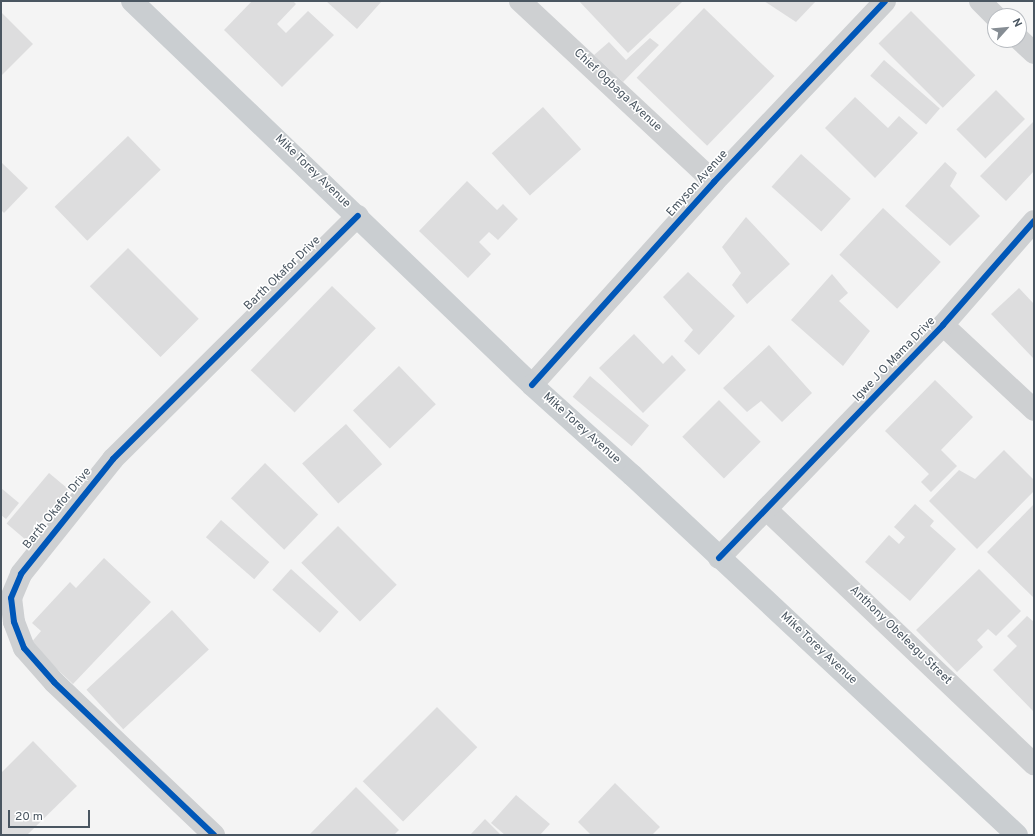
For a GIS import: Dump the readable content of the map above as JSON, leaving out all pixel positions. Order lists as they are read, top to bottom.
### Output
{
  "streets": {
    "main road": ["Mike Torey Avenue"],
    "street": [
      "Chief Ogbaga Avenue",
      "Emyson Avenue",
      "Barth Okafor Drive",
      "Igwe J O Mama Drive",
      "Anthony Obeleagu Street"
    ]
  },
  "crossings": [
    ["Chief Ogbaga Avenue", "Emyson Avenue"],
    ["Mike Torey Avenue", "Emyson Avenue"],
    ["Mike Torey Avenue", "Barth Okafor Drive"],
    ["Mike Torey Avenue", "Igwe J O Mama Drive"],
    ["Igwe J O Mama Drive", "Anthony Obeleagu Street"]
  ],
  "scale_bar": "20 m",
  "north": "top right"
}
